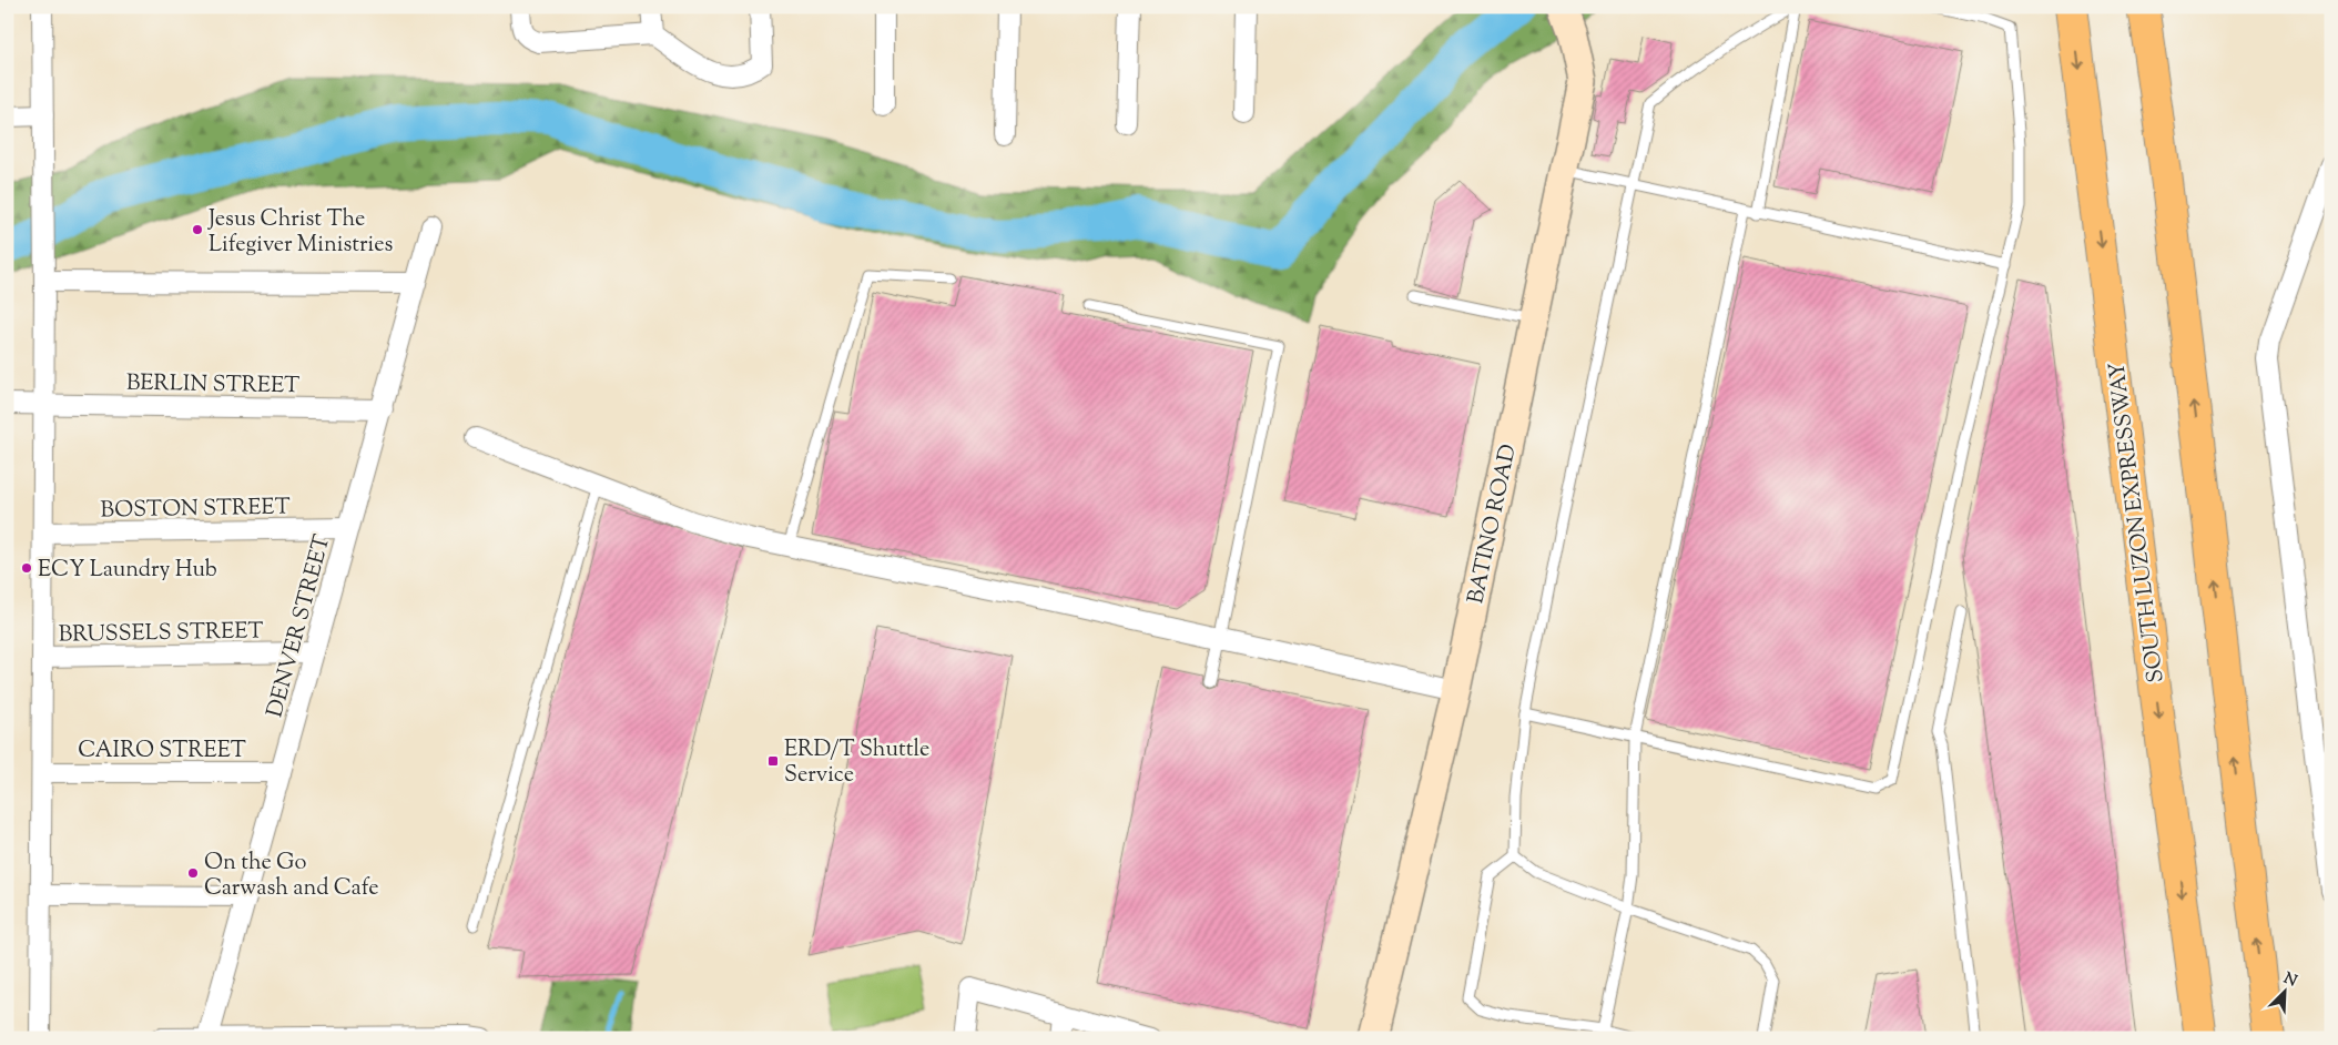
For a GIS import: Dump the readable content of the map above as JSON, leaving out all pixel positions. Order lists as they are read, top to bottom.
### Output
{
  "streets": {
    "highway": ["SOUTH LUZON EXPRESSWAY"],
    "main road": ["BATINO ROAD"],
    "street": [
      "BERLIN STREET",
      "BOSTON STREET",
      "DENVER STREET",
      "BRUSSELS STREET",
      "CAIRO STREET"
    ]
  },
  "crossings": [
    ["BERLIN STREET", "DENVER STREET"],
    ["BOSTON STREET", "DENVER STREET"],
    ["DENVER STREET", "BRUSSELS STREET"],
    ["DENVER STREET", "CAIRO STREET"]
  ],
  "places": {
    "other": ["Jesus Christ The Lifegiver Ministries", "ECY Laundry Hub", "On the Go Carwash and Cafe"],
    "transit": ["ERD/T Shuttle Service"]
  },
  "north": "top right"
}
